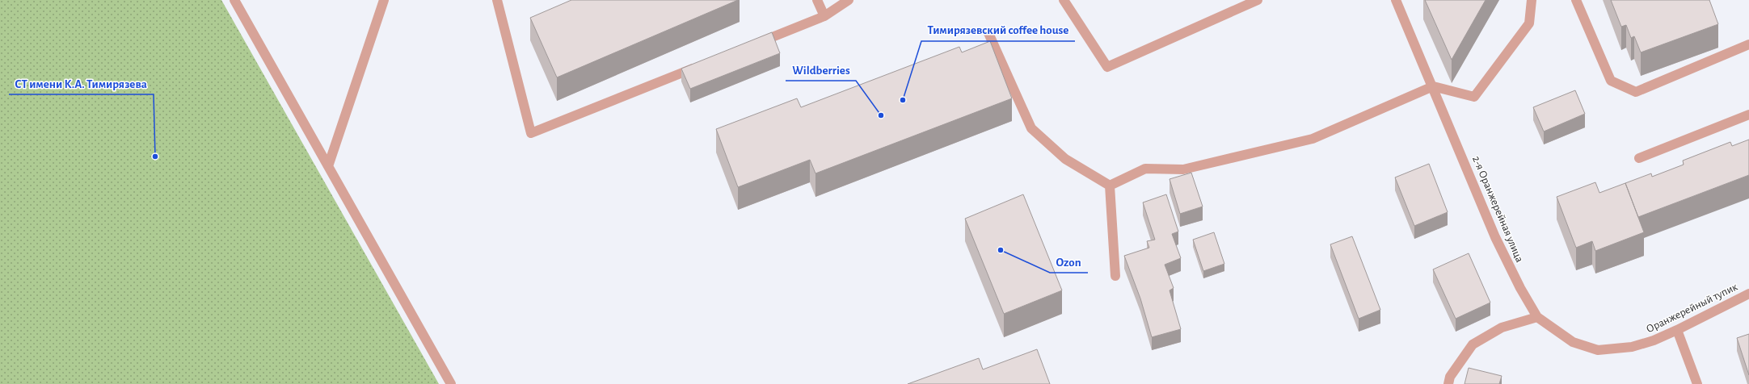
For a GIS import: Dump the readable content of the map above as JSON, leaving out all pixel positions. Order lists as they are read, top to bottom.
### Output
{
  "streets": {
    "street": ["2-я Оранжерейная улица", "Оранжерейный тупик"]
  },
  "crossings": [
    ["2-я Оранжерейная улица", "Оранжерейный тупик"]
  ],
  "places": [
    "Тимирязевский coffee house",
    "Wildberries",
    "СТ имени К.А. Тимирязева",
    "Ozon"
  ]
}
